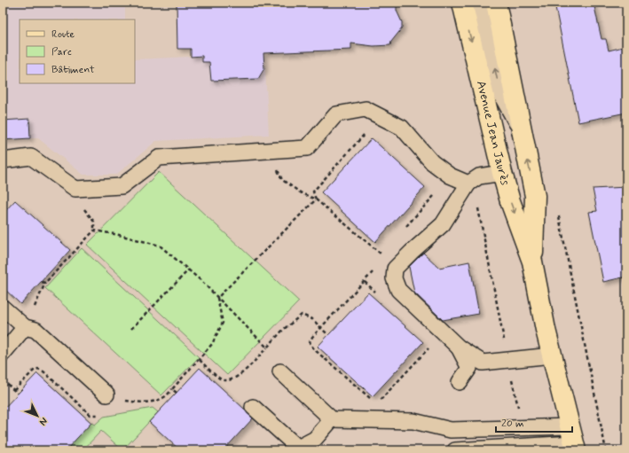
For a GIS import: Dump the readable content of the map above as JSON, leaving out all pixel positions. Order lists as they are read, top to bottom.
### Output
{
  "streets": {
    "main road": ["Avenue Jean Jaurès"]
  },
  "legend": ["Route", "Parc", "Bâtiment"],
  "scale_bar": "20 m",
  "north": "bottom right"
}
